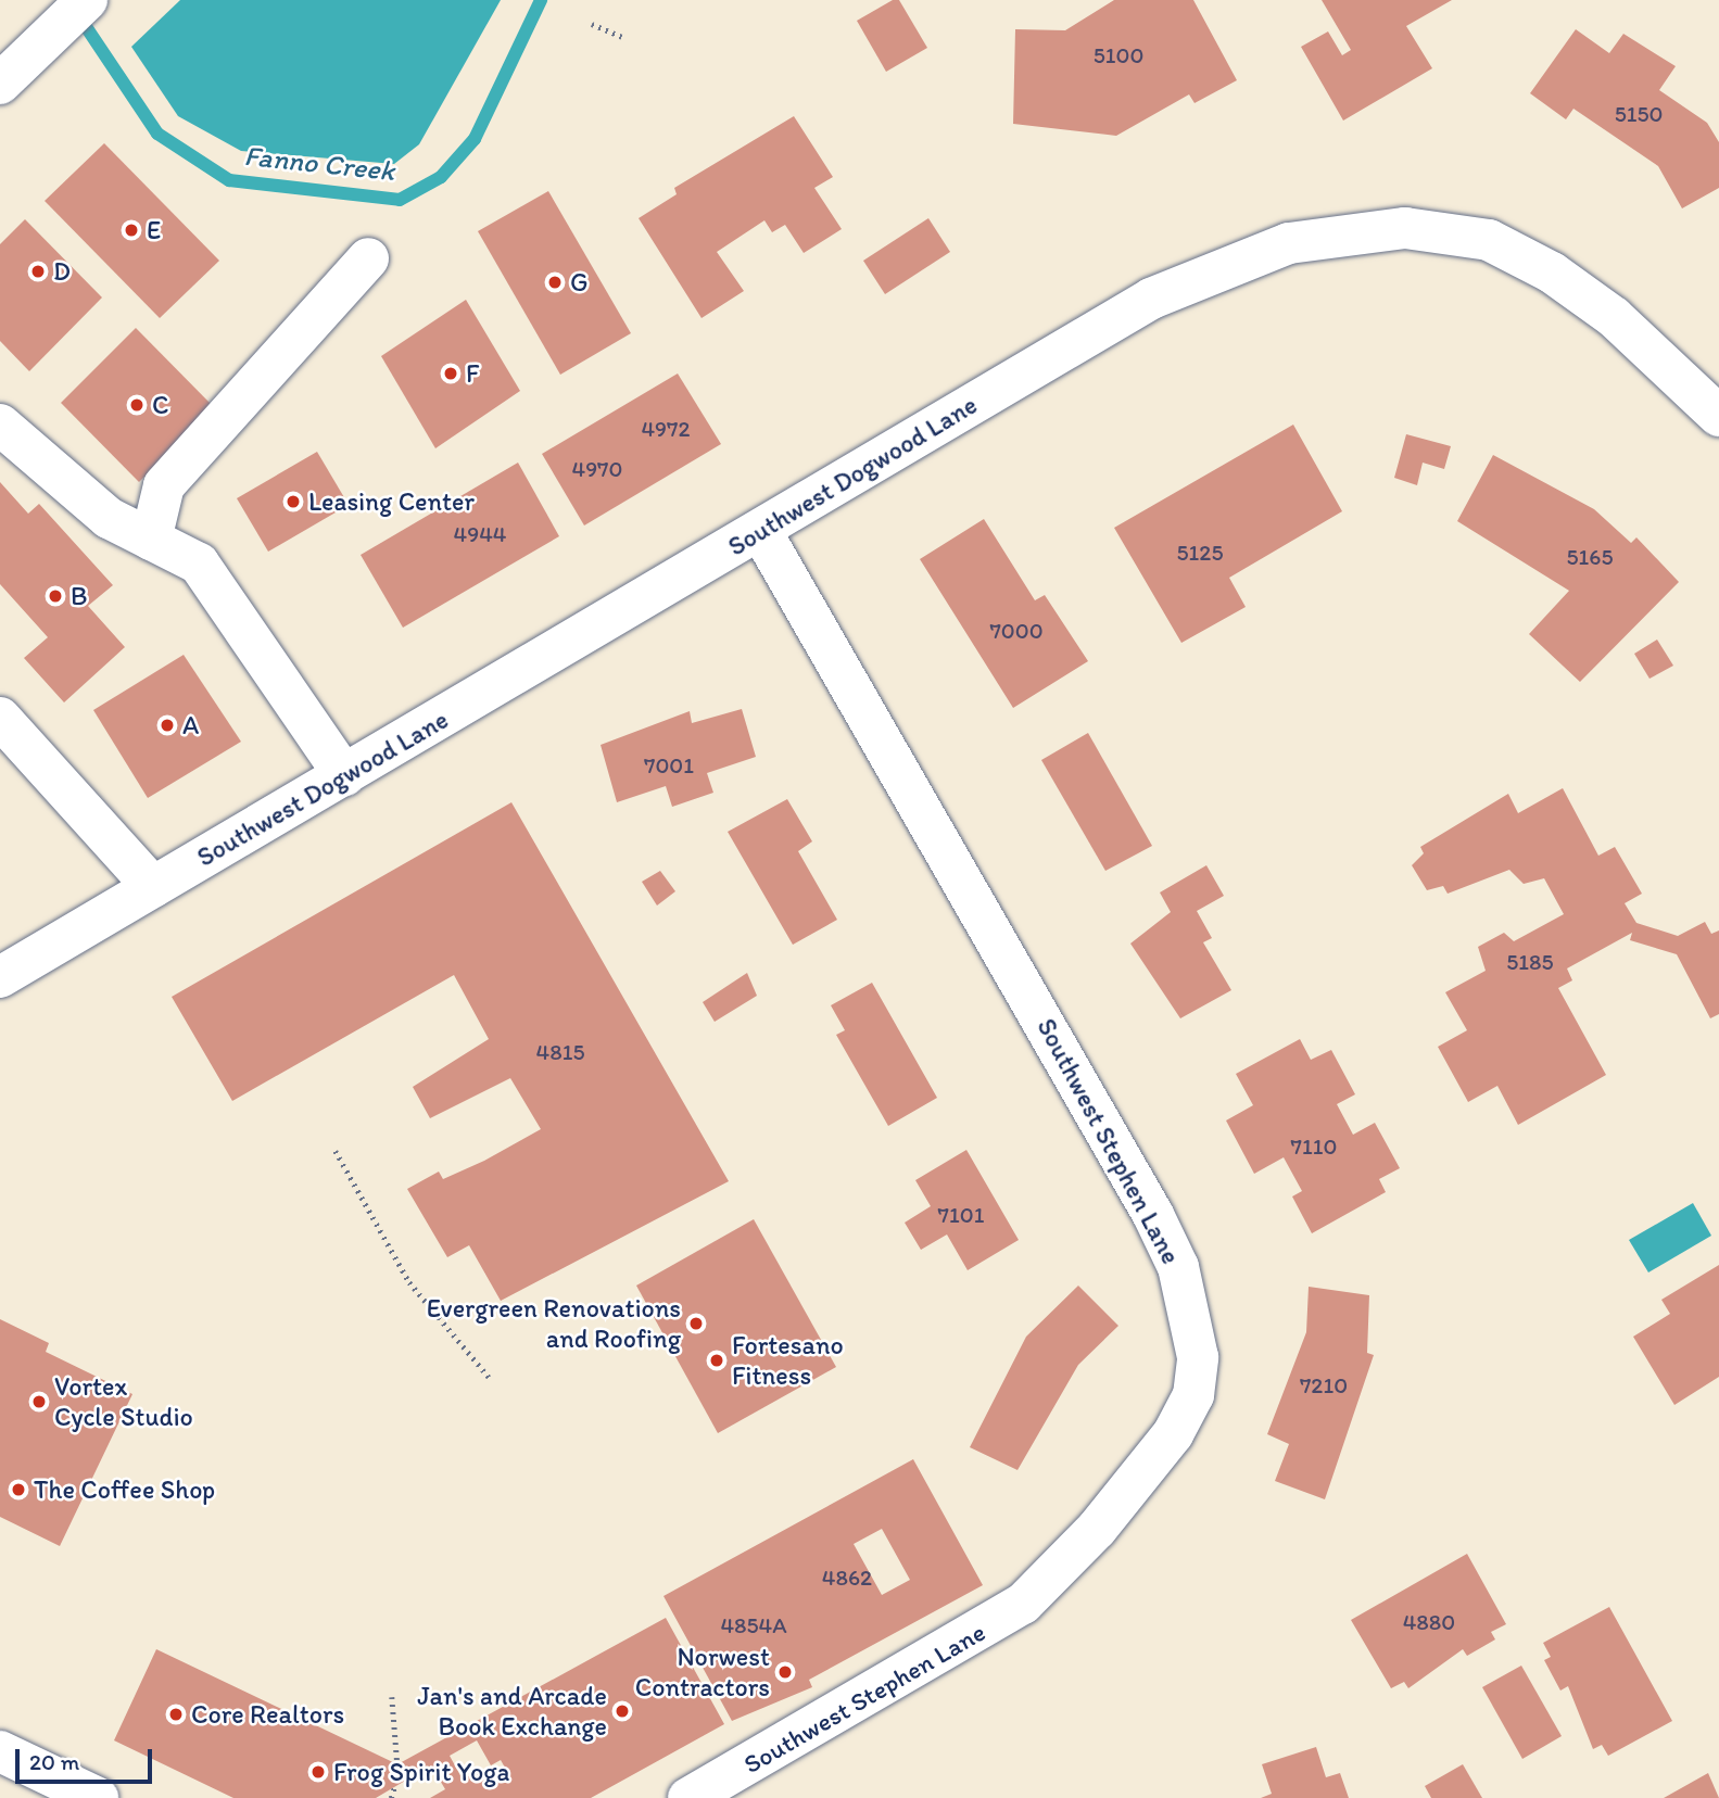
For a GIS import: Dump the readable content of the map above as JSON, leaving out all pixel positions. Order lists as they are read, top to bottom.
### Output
{
  "streets": {
    "street": ["Southwest Dogwood Lane", "Southwest Stephen Lane"]
  },
  "crossings": [
    ["Southwest Dogwood Lane", "Southwest Stephen Lane"]
  ],
  "water": ["Fanno Creek"],
  "places": [
    "E",
    "D",
    "G",
    "F",
    "C",
    "Leasing Center",
    "B",
    "A",
    "Evergreen Renovations and Roofing",
    "Fortesano Fitness",
    "Vortex Cycle Studio",
    "The Coffee Shop",
    "Norwest Contractors",
    "Jan's and Arcade Book Exchange",
    "Core Realtors",
    "Frog Spirit Yoga"
  ],
  "house_numbers": [
    "5100",
    "5150",
    "4972",
    "4970",
    "4944",
    "5125",
    "5165",
    "7000",
    "7001",
    "5185",
    "4815",
    "7110",
    "7101",
    "7210",
    "4862",
    "4880",
    "4854A"
  ],
  "scale_bar": "20 m"
}
